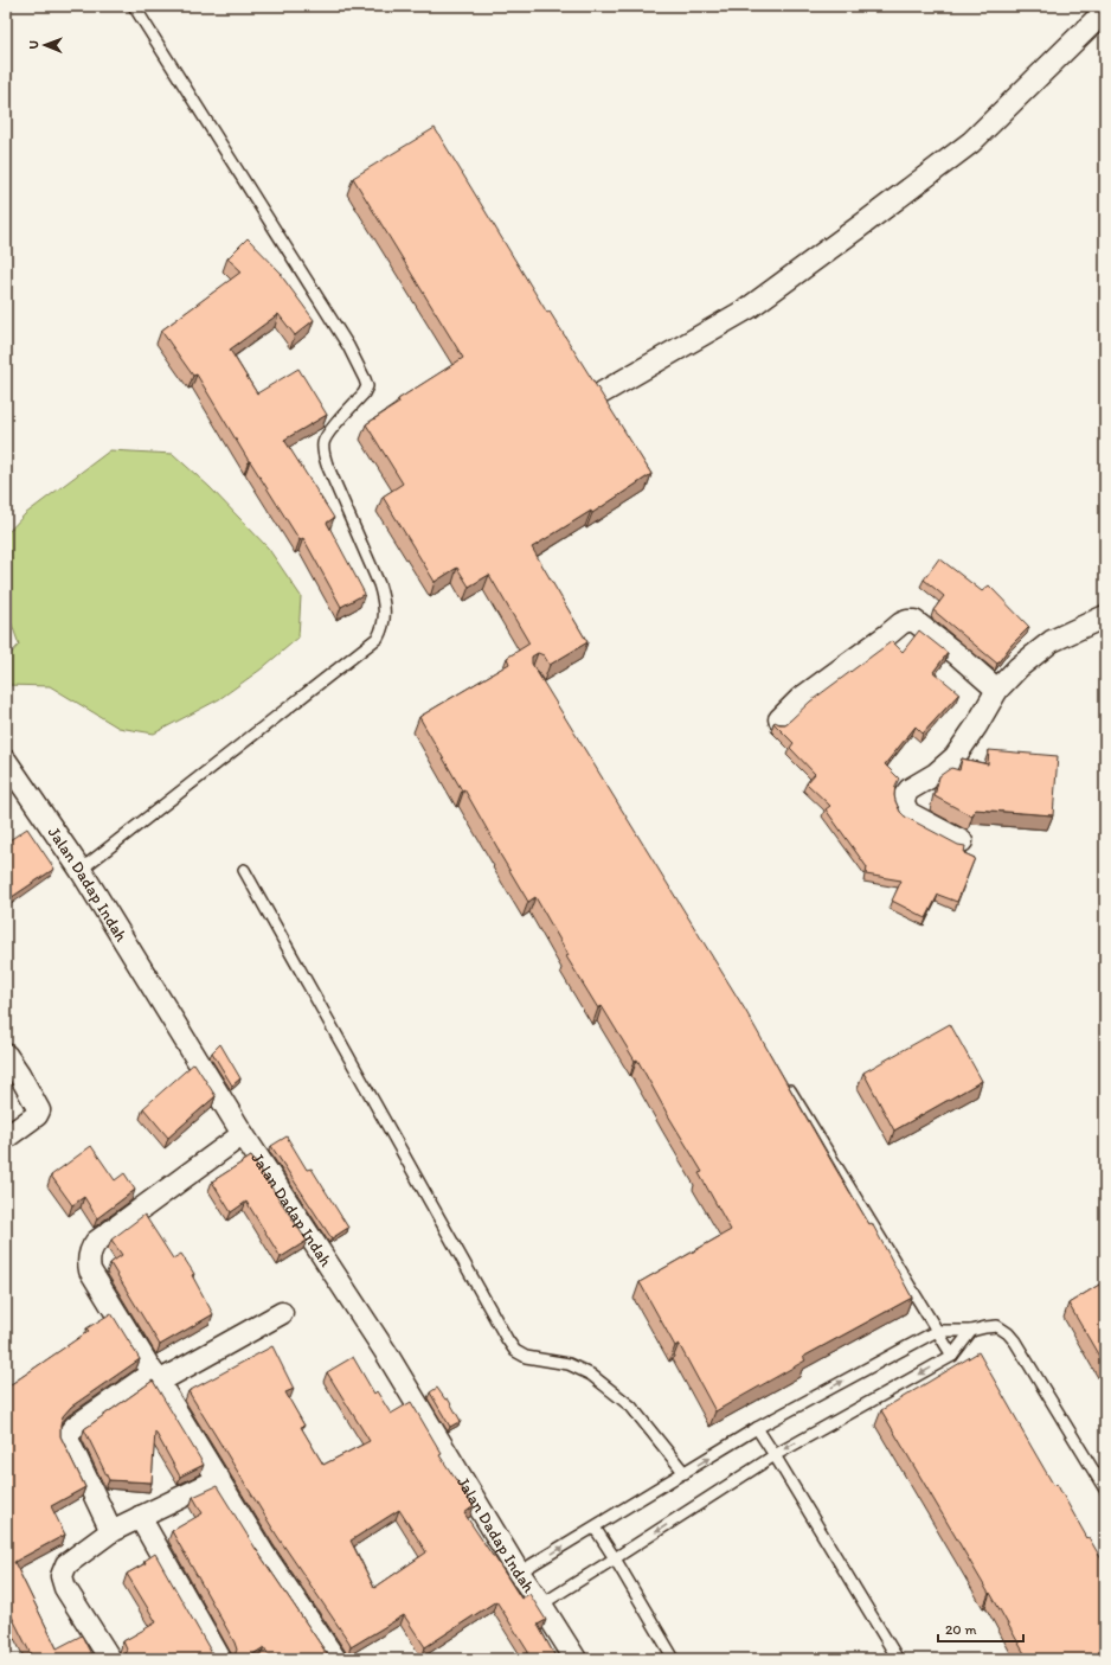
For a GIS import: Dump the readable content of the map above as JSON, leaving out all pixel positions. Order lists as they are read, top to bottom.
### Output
{
  "streets": {
    "street": ["Jalan Dadap Indah"]
  },
  "scale_bar": "20 m",
  "north": "left"
}
